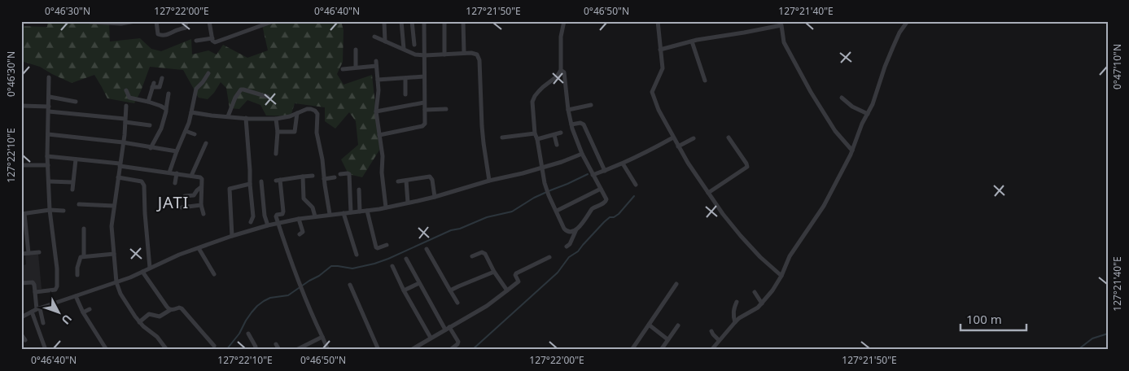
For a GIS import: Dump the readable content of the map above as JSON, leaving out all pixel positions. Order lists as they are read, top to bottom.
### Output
{
  "districts": ["JATI"],
  "scale_bar": "100 m",
  "north": "bottom right",
  "coordinates": [
    "0°46'30\"N",
    "127°22'00\"E",
    "0°46'40\"N",
    "127°21'50\"E",
    "0°46'50\"N",
    "127°21'40\"E",
    "0°47'10\"N",
    "127°22'10\"E"
  ]
}
